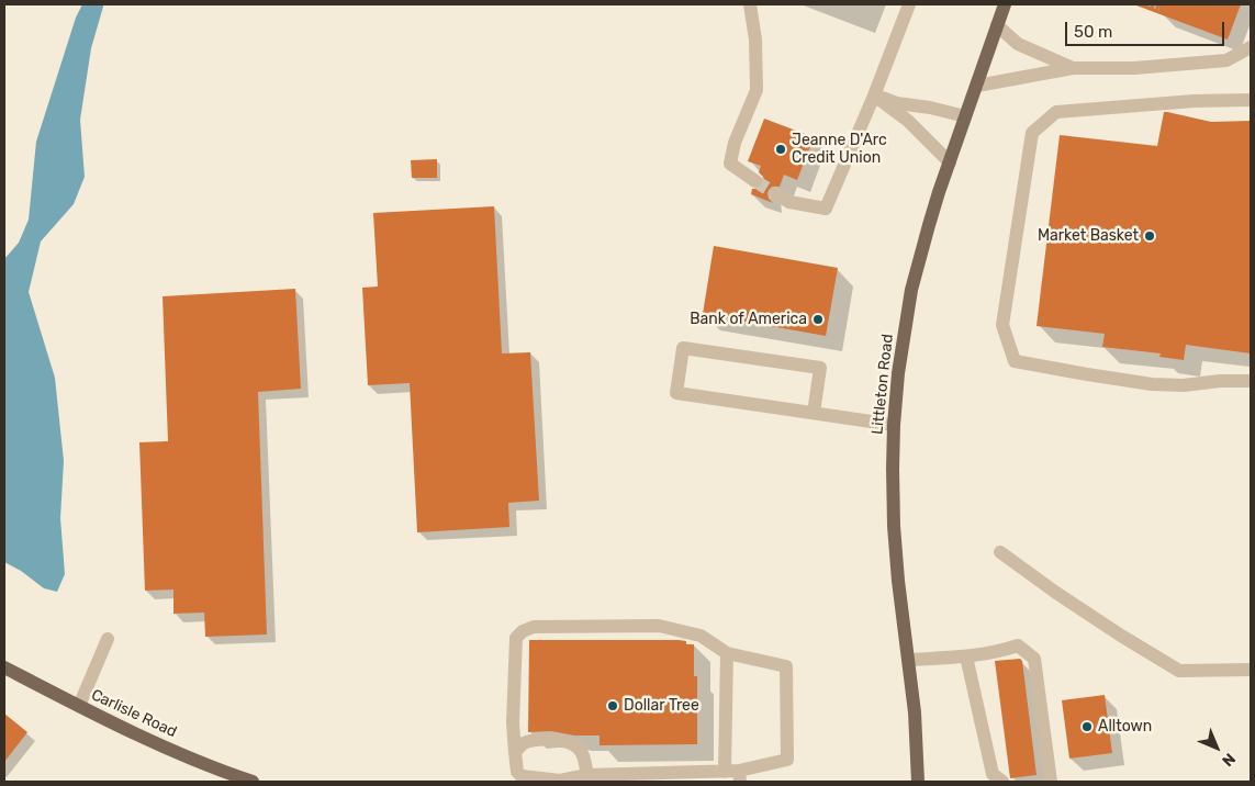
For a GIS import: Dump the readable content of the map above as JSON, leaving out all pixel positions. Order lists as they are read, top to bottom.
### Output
{
  "streets": {
    "main road": ["Littleton Road", "Carlisle Road"]
  },
  "places": [
    "Jeanne D'Arc Credit Union",
    "Market Basket",
    "Bank of America",
    "Dollar Tree",
    "Alltown"
  ],
  "scale_bar": "50 m",
  "north": "bottom right"
}
